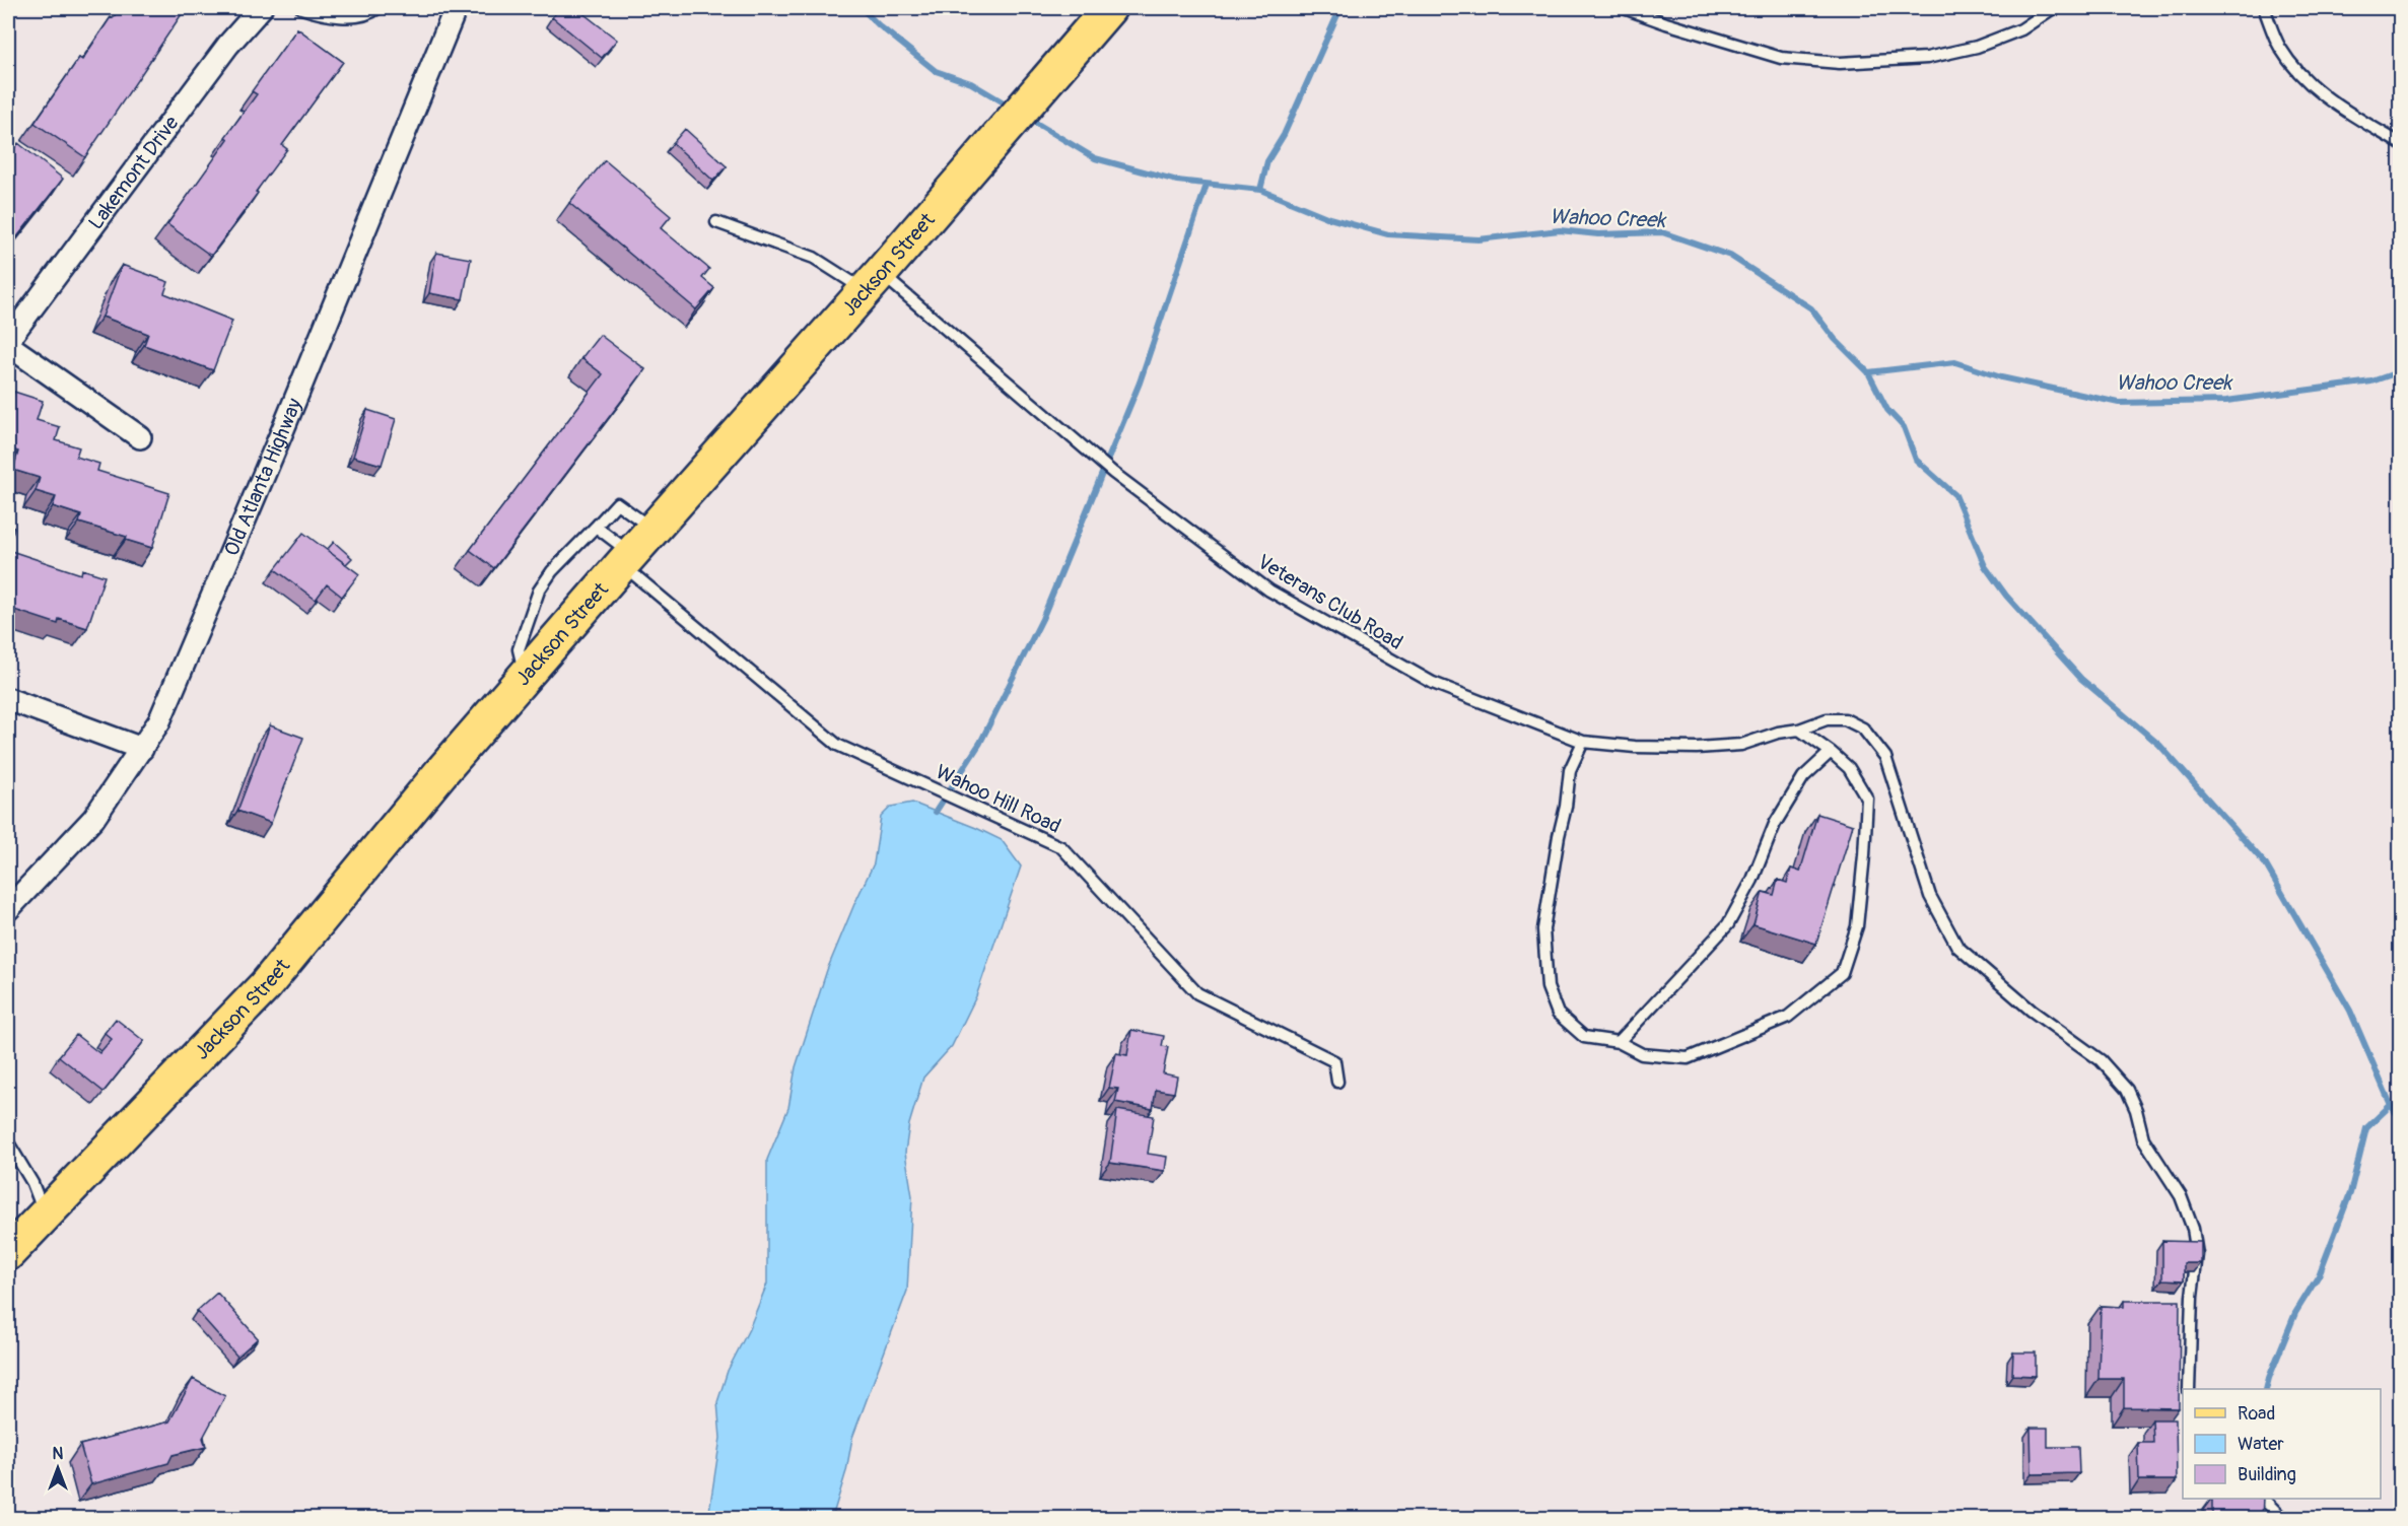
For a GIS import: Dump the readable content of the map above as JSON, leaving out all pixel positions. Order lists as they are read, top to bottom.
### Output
{
  "streets": {
    "main road": ["Jackson Street"],
    "street": ["Lakemont Drive", "Old Atlanta Highway"],
    "lane": ["Veterans Club Road", "Wahoo Hill Road"]
  },
  "crossings": [
    ["Jackson Street", "Veterans Club Road"],
    ["Jackson Street", "Wahoo Hill Road"]
  ],
  "water": ["Wahoo Creek"],
  "legend": ["Road", "Water", "Building"],
  "north": "top"
}
